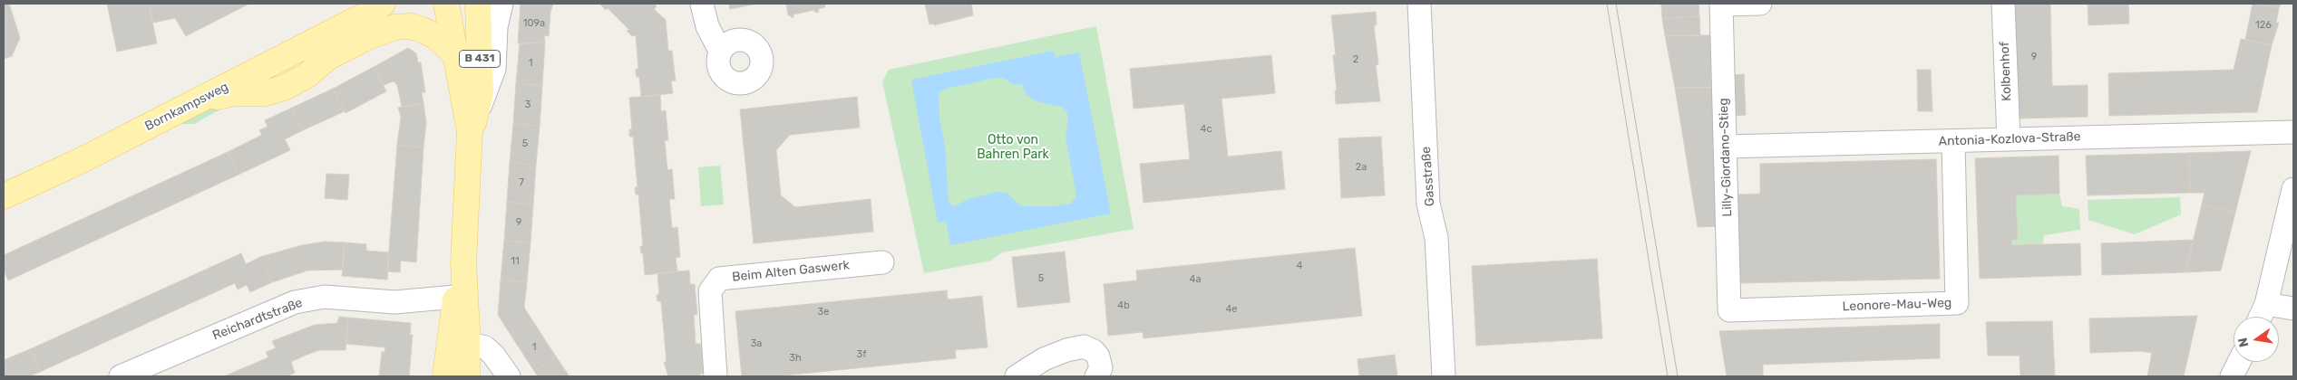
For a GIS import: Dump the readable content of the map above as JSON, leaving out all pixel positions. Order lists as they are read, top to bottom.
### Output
{
  "streets": {
    "main road": ["B 431", "Bornkampsweg"],
    "street": [
      "Kolbenhof",
      "Antonia-Kozlova-Straße",
      "Lilly-Giordano-Stieg",
      "Gasstraße",
      "Beim Alten Gaswerk",
      "Leonore-Mau-Weg",
      "Reichardtstraße"
    ]
  },
  "crossings": [
    ["B 431", "Reichardtstraße"],
    ["Kolbenhof", "Antonia-Kozlova-Straße"],
    ["Antonia-Kozlova-Straße", "Lilly-Giordano-Stieg"],
    ["Antonia-Kozlova-Straße", "Leonore-Mau-Weg"],
    ["Lilly-Giordano-Stieg", "Leonore-Mau-Weg"]
  ],
  "parks": ["Otto von Bahren Park"],
  "house_numbers": [
    "109a",
    "126",
    "9",
    "2",
    "1",
    "3",
    "4c",
    "5",
    "2a",
    "7",
    "9",
    "11",
    "4",
    "5",
    "4a",
    "4b",
    "4e",
    "3e",
    "3a",
    "1",
    "3f",
    "3h"
  ],
  "north": "left"
}
